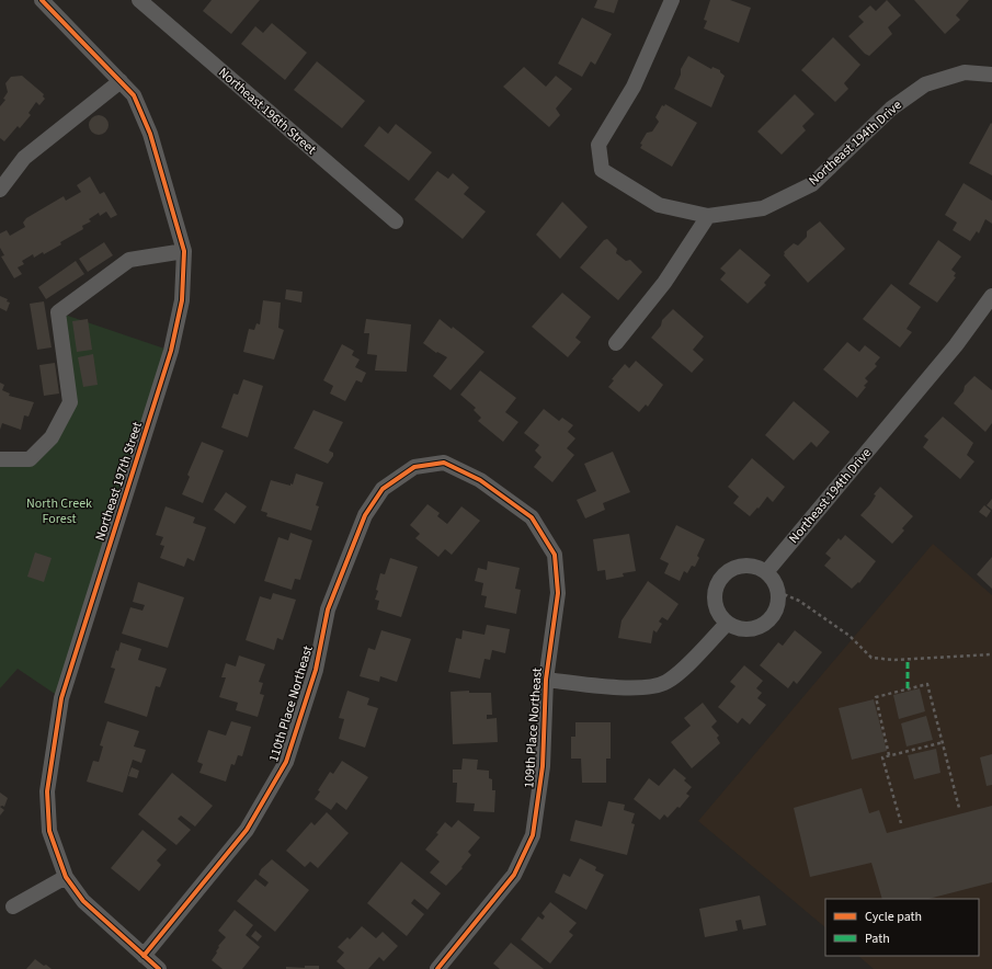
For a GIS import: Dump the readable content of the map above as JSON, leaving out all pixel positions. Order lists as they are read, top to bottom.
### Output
{
  "streets": {
    "street": [
      "Northeast 196th Street",
      "Northeast 194th Drive",
      "Northeast 197th Street",
      "110th Place Northeast",
      "109th Place Northeast"
    ]
  },
  "crossings": [
    ["Northeast 197th Street", "110th Place Northeast"],
    ["110th Place Northeast", "109th Place Northeast"]
  ],
  "parks": ["North Creek Forest"],
  "legend": ["Cycle path", "Path"]
}
